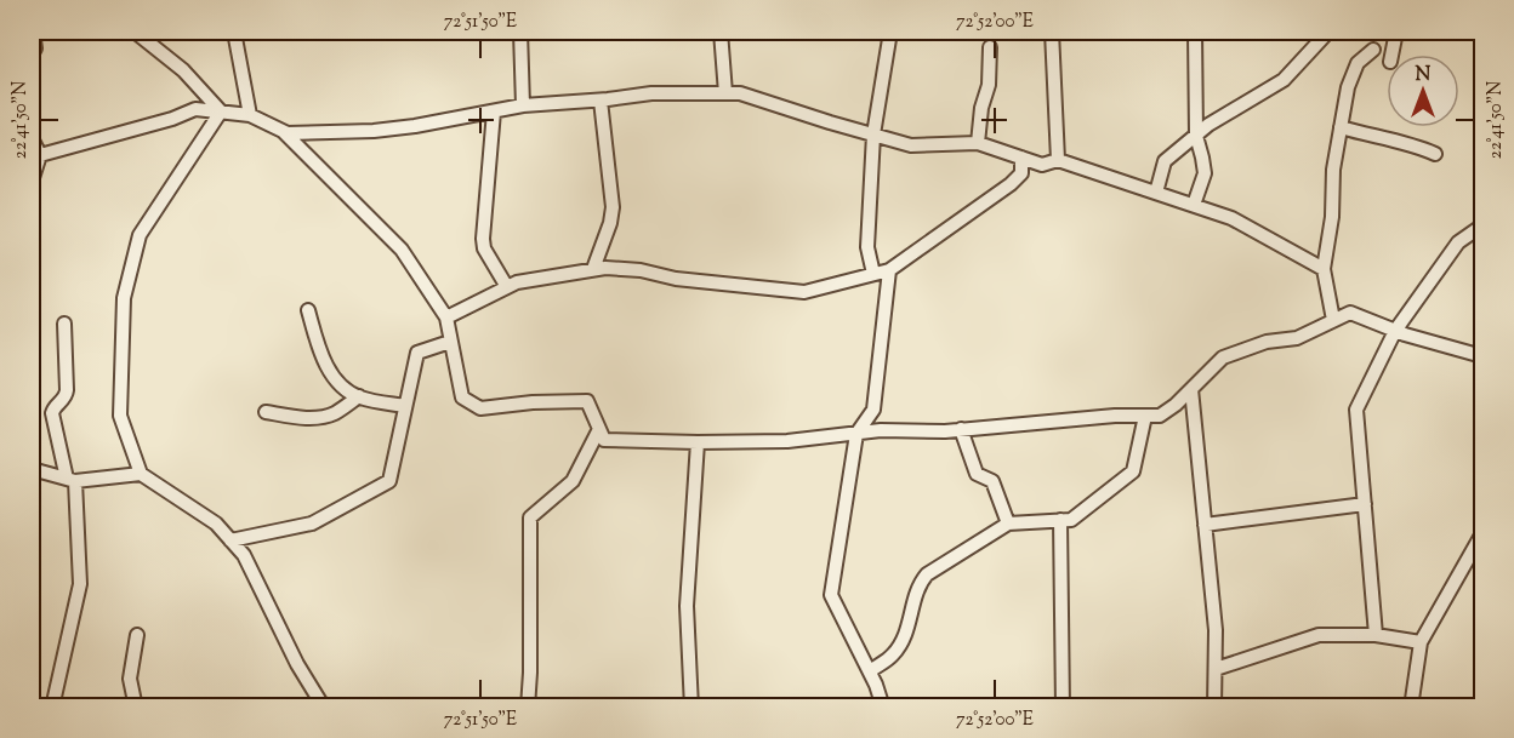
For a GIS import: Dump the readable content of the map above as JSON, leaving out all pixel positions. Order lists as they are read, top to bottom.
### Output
{
  "north": "top",
  "coordinates": ["72°51'50\"E", "72°52'00\"E", "22°41'50\"N"]
}
